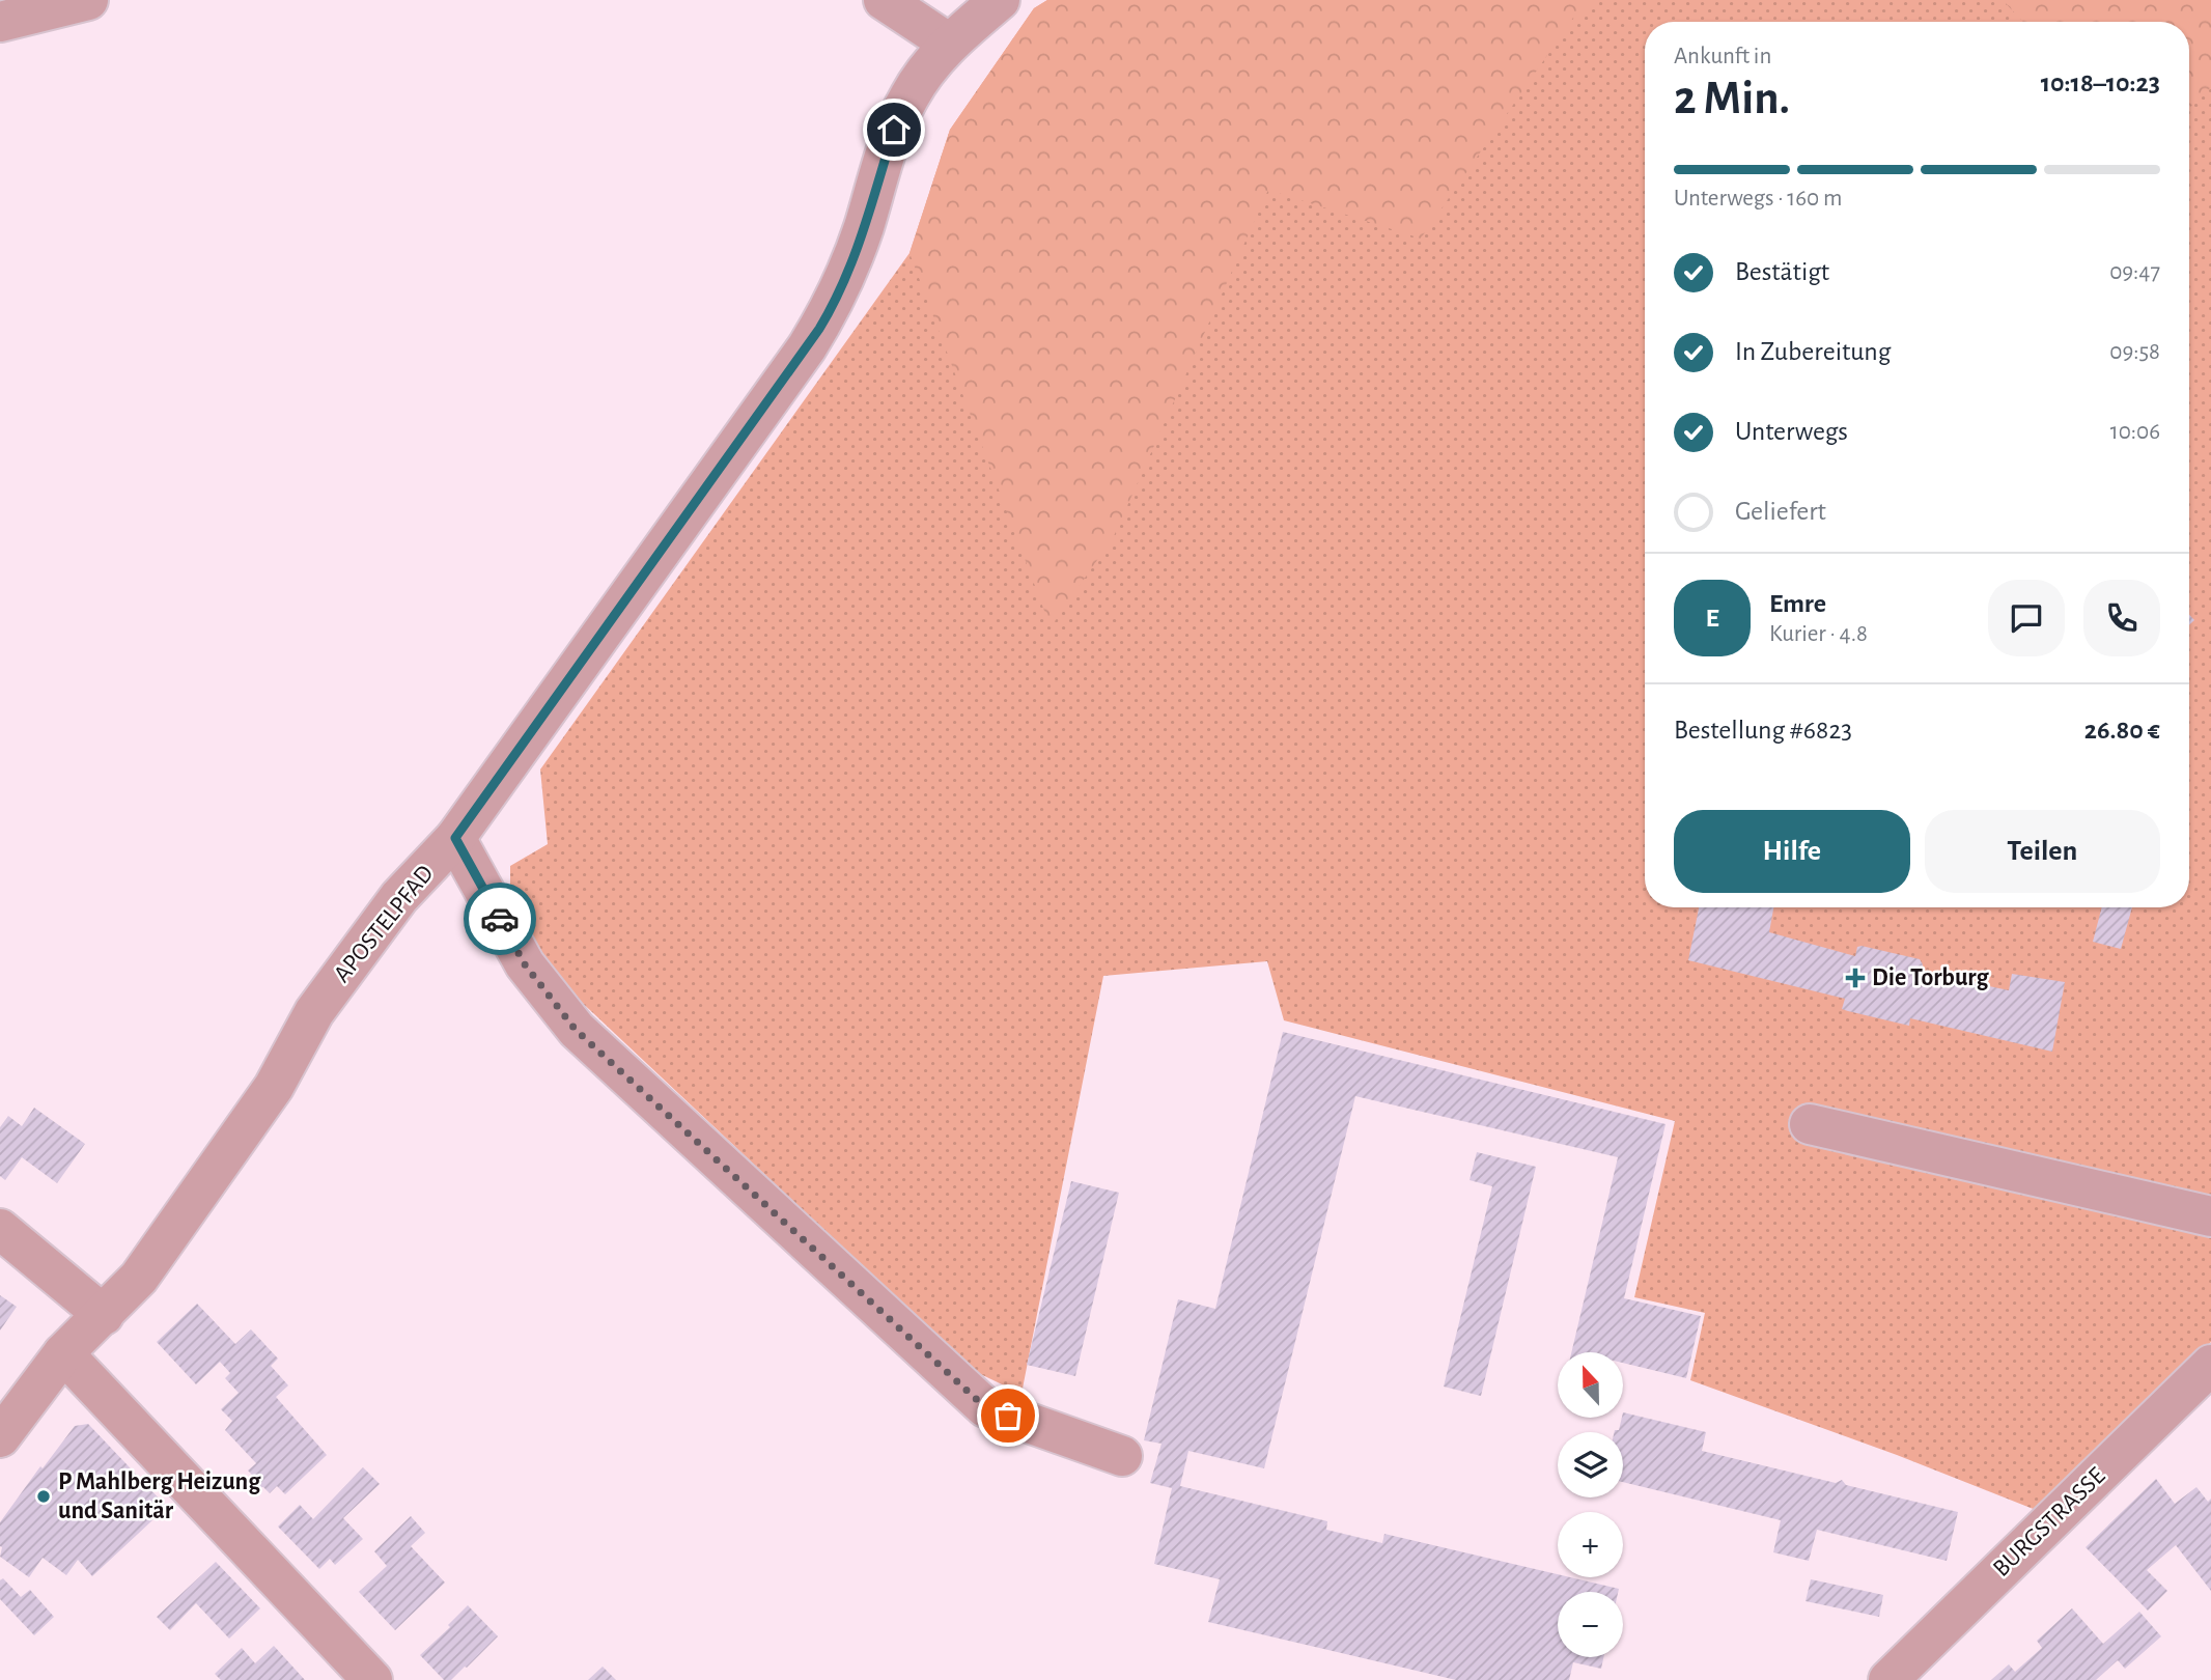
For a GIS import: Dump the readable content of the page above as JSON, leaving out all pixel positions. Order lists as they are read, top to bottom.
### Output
{
  "streets": {
    "street": ["APOSTELPFAD", "BURGSTRASSE"]
  },
  "places": {
    "health": ["Die Torburg"],
    "other": ["P Mahlberg Heizung und Sanitär"]
  },
  "north": "top",
  "page": {
    "heading": ["2 Min.", "Ankunft in", "10:18–10:23"],
    "panel": [
      "Emre",
      "Kurier · 4.8",
      "Bestellung #6823",
      "26.80 €"
    ],
    "bar": "Unterwegs · 160 m",
    "list": [
      ["Bestätigt", "09:47"],
      ["In Zubereitung", "09:58"],
      ["Unterwegs", "10:06"],
      "Geliefert"
    ],
    "round": "E",
    "buttons": ["Hilfe", "Teilen"],
    "map_buttons": ["+", "−"]
  }
}
